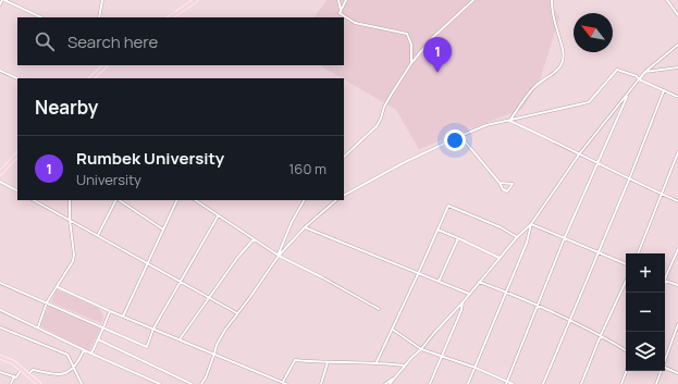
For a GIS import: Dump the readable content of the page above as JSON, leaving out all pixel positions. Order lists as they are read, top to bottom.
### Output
{
  "north": "top left",
  "page": {
    "search": "Search here",
    "pins": "1",
    "heading": "Nearby",
    "list": [
      {
        "mark": "1",
        "name": "Rumbek University",
        "note": "University",
        "value": "160 m"
      }
    ],
    "map_buttons": ["+", "−"]
  }
}
